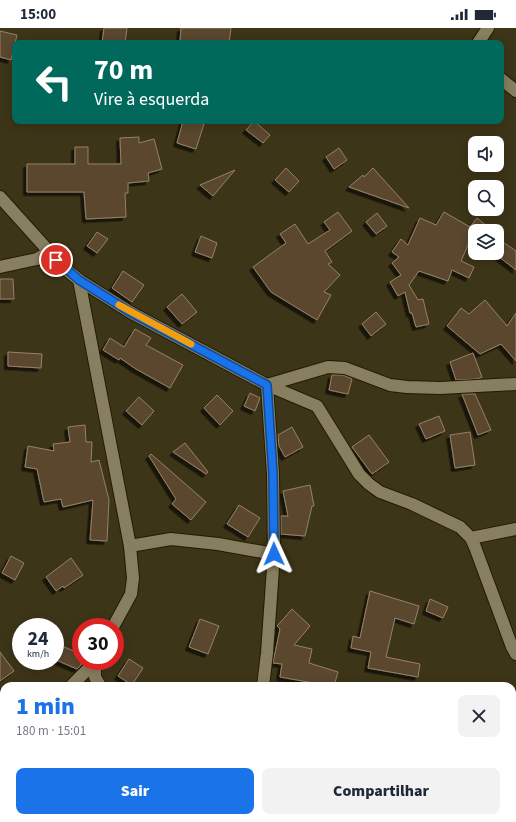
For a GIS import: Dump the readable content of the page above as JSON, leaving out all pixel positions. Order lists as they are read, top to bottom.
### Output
{
  "page": {
    "status": "15:00",
    "turn": ["70 m", "Vire à esquerda"],
    "speed": "24 km/h",
    "limit": "30",
    "heading": ["1 min", "180 m · 15:01"],
    "buttons": ["Sair", "Compartilhar"]
  }
}
